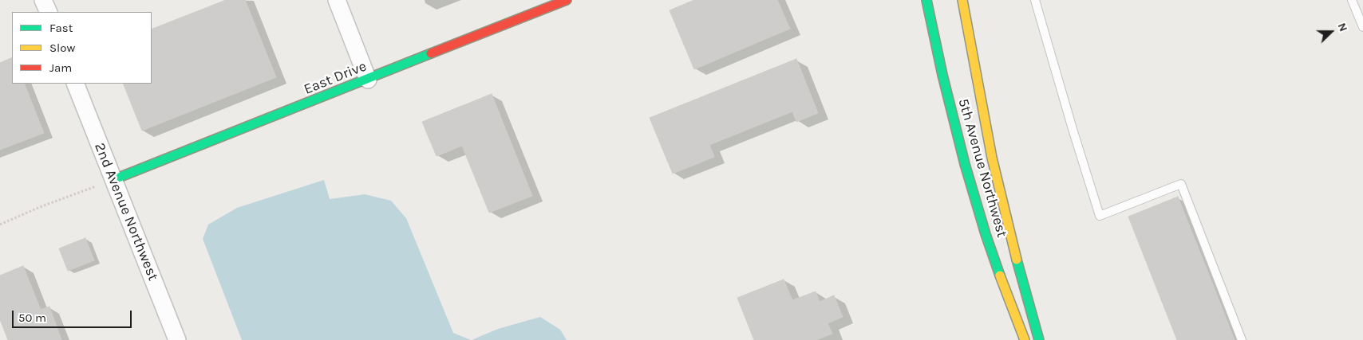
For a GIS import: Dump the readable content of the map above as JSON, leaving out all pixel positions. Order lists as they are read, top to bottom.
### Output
{
  "streets": {
    "main road": ["East Drive", "5th Avenue Northwest"],
    "street": ["2nd Avenue Northwest"]
  },
  "crossings": [
    ["East Drive", "2nd Avenue Northwest"]
  ],
  "legend": ["Fast", "Slow", "Jam"],
  "scale_bar": "50 m",
  "north": "right"
}
